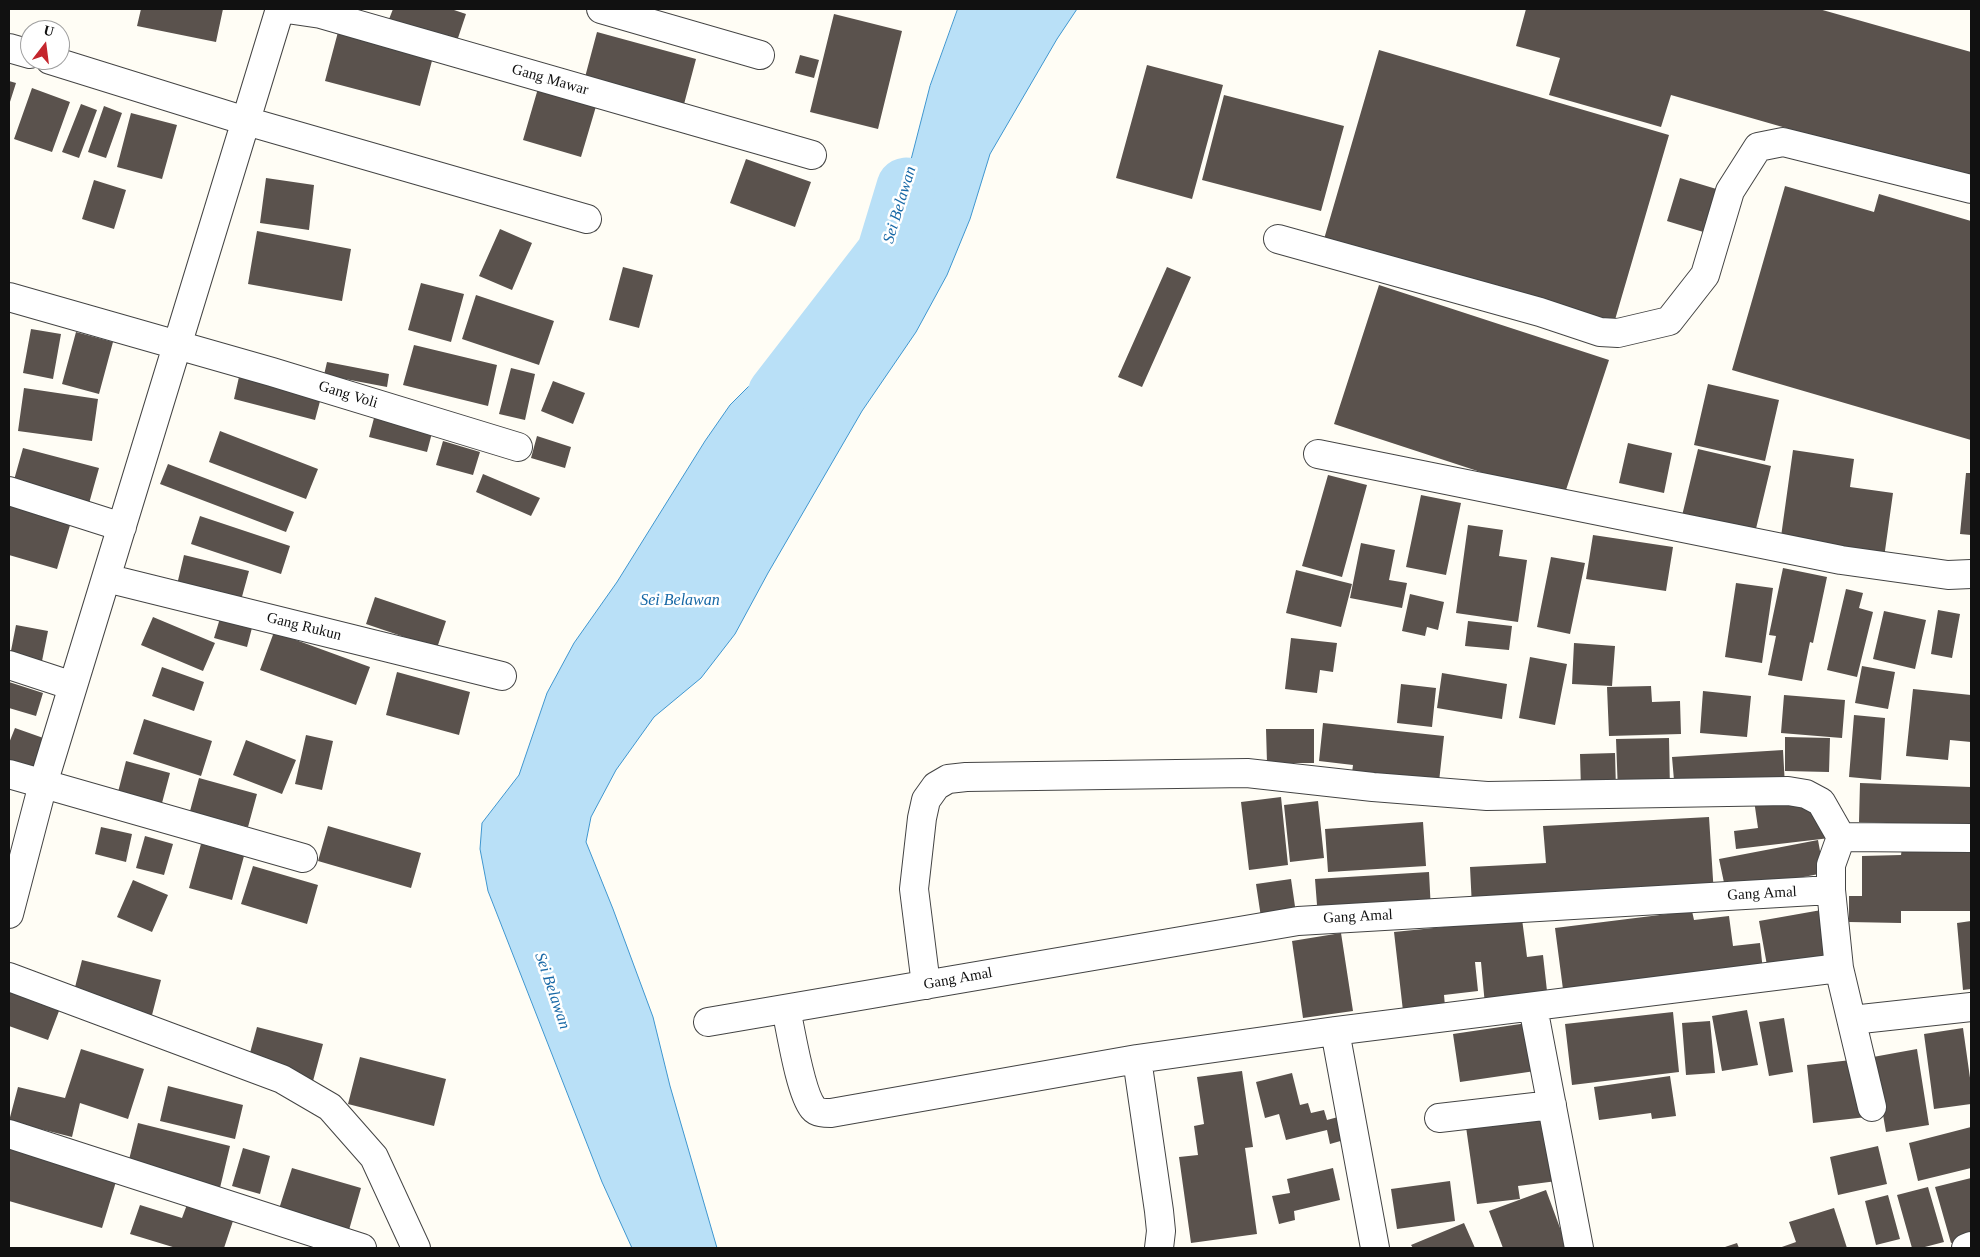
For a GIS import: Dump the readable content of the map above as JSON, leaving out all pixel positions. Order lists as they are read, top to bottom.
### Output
{
  "streets": {
    "street": [
      "Gang Mawar",
      "Gang Voli",
      "Gang Rukun",
      "Gang Amal"
    ]
  },
  "water": ["Sei Belawan"],
  "north": "top"
}
